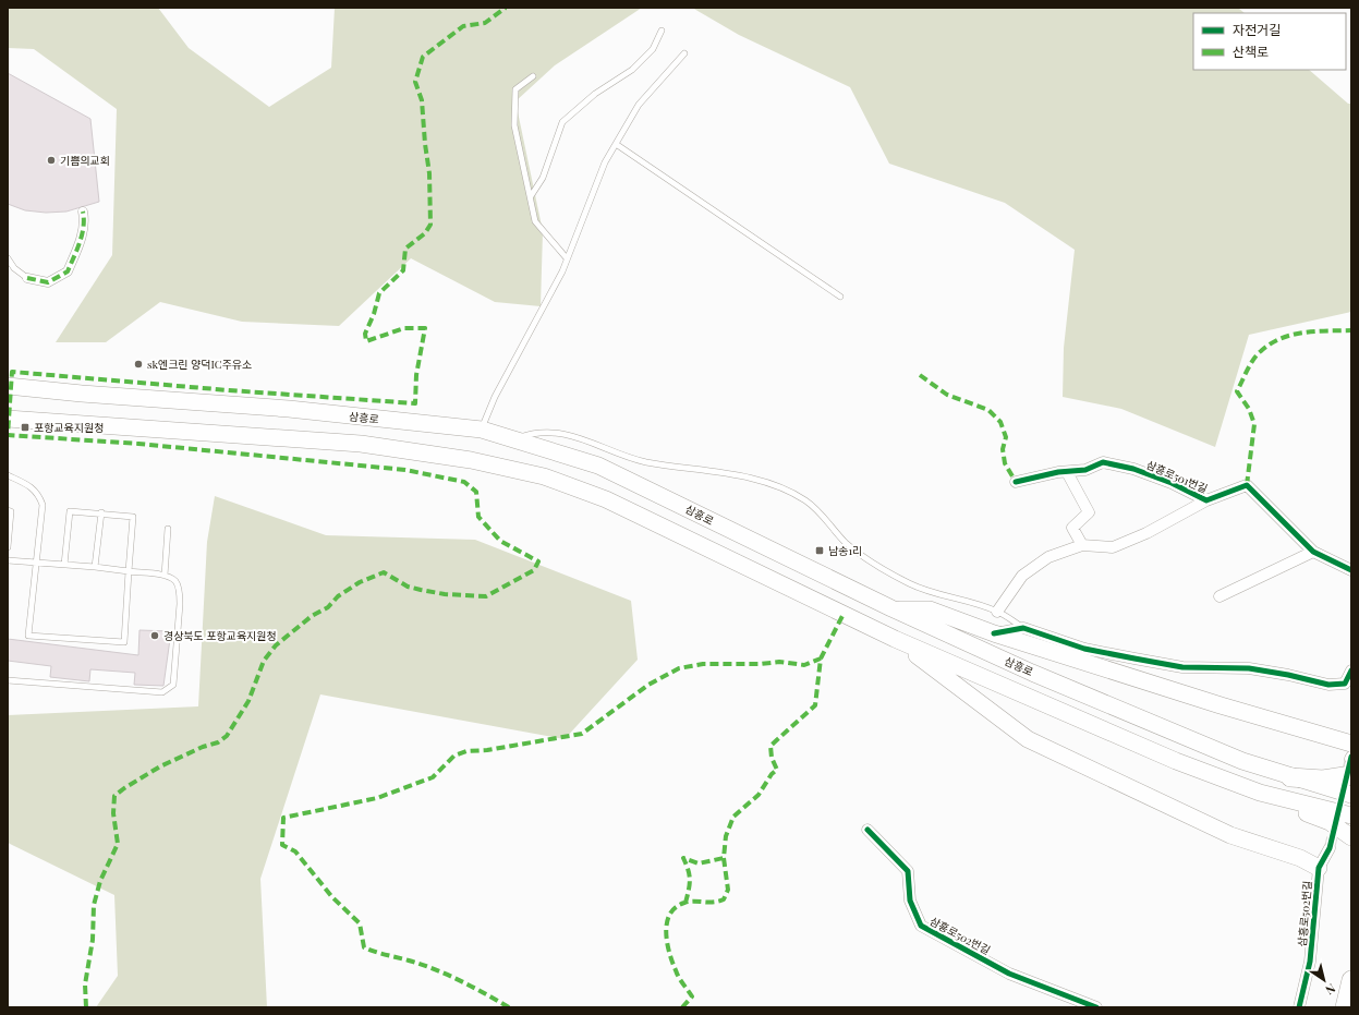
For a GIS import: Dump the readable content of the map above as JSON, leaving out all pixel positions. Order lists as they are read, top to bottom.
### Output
{
  "streets": {
    "main road": ["삼흥로"],
    "street": ["삼흥로501번길", "삼흥로502번길"]
  },
  "places": {
    "other": ["기쁨의교회", "sk엔크린 양덕IC주유소", "경상북도 포항교육지원청"],
    "transit": ["포항교육지원청", "남송1리"]
  },
  "legend": ["자전거길", "산책로"],
  "north": "bottom right"
}
